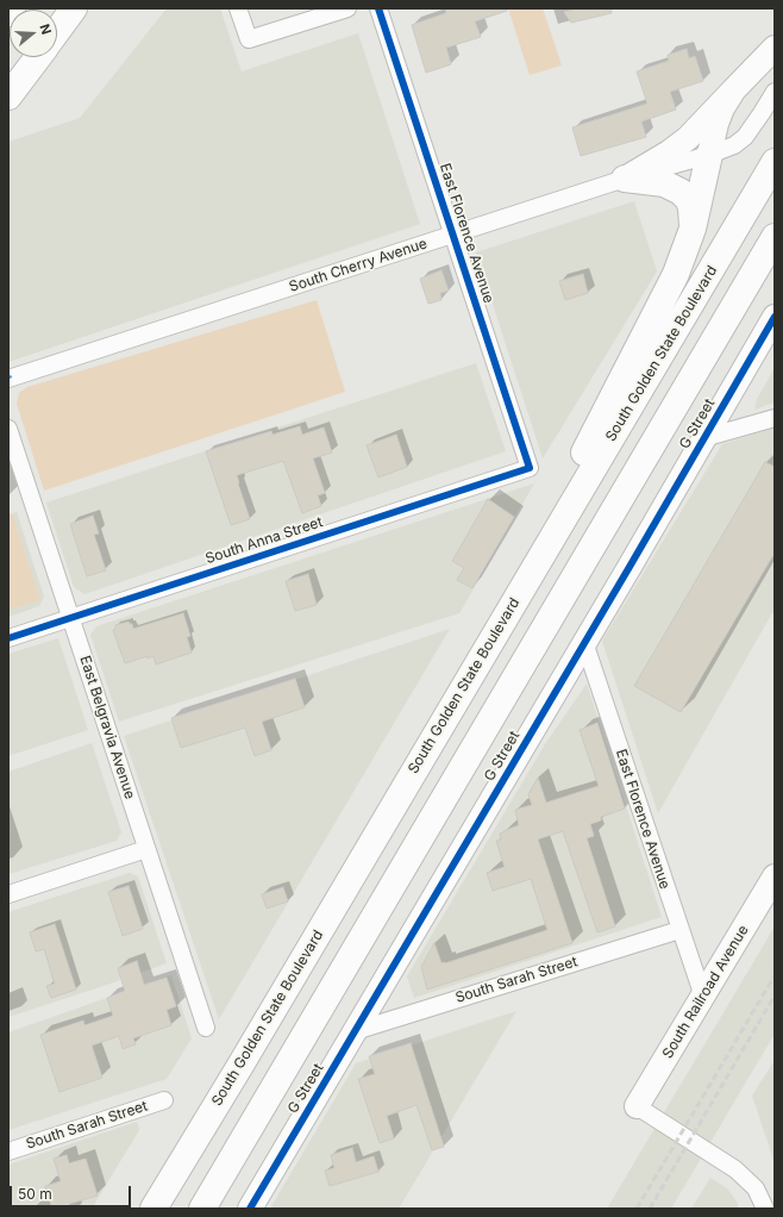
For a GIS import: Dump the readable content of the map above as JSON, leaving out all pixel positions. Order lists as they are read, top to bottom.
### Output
{
  "streets": {
    "highway": ["South Golden State Boulevard"],
    "street": [
      "East Florence Avenue",
      "South Cherry Avenue",
      "G Street",
      "South Anna Street",
      "East Belgravia Avenue",
      "South Sarah Street",
      "South Railroad Avenue"
    ]
  },
  "crossings": [
    ["East Florence Avenue", "South Cherry Avenue"],
    ["East Florence Avenue", "G Street"],
    ["East Florence Avenue", "South Anna Street"],
    ["East Florence Avenue", "South Sarah Street"],
    ["East Florence Avenue", "South Railroad Avenue"],
    ["G Street", "South Sarah Street"],
    ["South Anna Street", "East Belgravia Avenue"]
  ],
  "scale_bar": "50 m",
  "north": "right"
}
